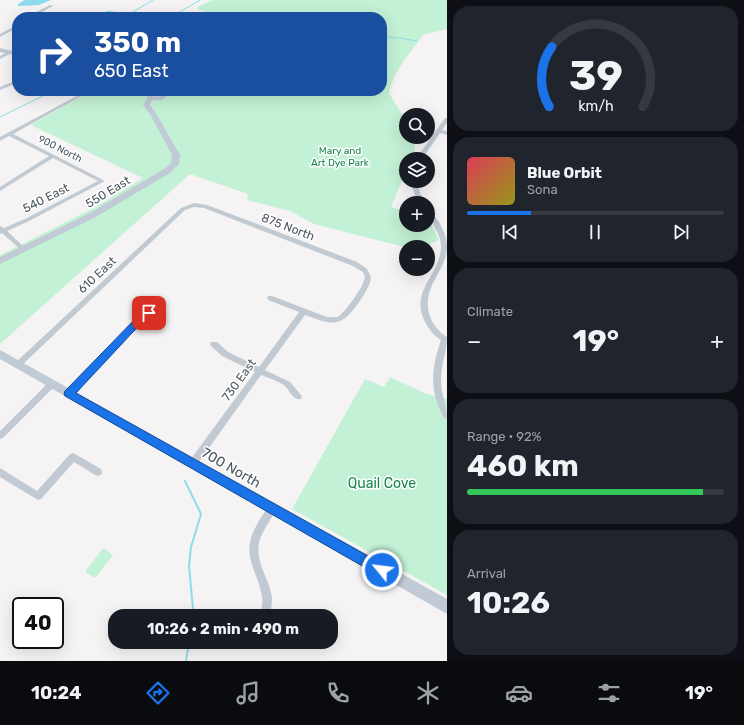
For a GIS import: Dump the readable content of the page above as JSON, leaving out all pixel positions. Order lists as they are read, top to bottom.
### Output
{
  "streets": {
    "street": [
      "900 North",
      "550 East",
      "540 East",
      "875 North",
      "610 East",
      "730 East",
      "700 North"
    ]
  },
  "crossings": [
    ["900 North", "540 East"],
    ["875 North", "610 East"],
    ["875 North", "730 East"],
    ["610 East", "700 North"],
    ["730 East", "700 North"]
  ],
  "parks": ["Mary and Art Dye Park", "Quail Cove"],
  "page": {
    "turn": ["350 m", "650 East"],
    "map_buttons": ["+", "−"],
    "song": ["Blue Orbit", "Sona"],
    "tile": [
      "Climate",
      ["Range · 92%", "460 km"],
      ["Arrival", "10:26"]
    ],
    "heat": ["−", "19°", "+"],
    "limit": "40",
    "trip": "10:26 · 2 min · 490 m",
    "tabs": ["10:24", "19°"],
    "gauge": ["39", "km/h"]
  }
}
